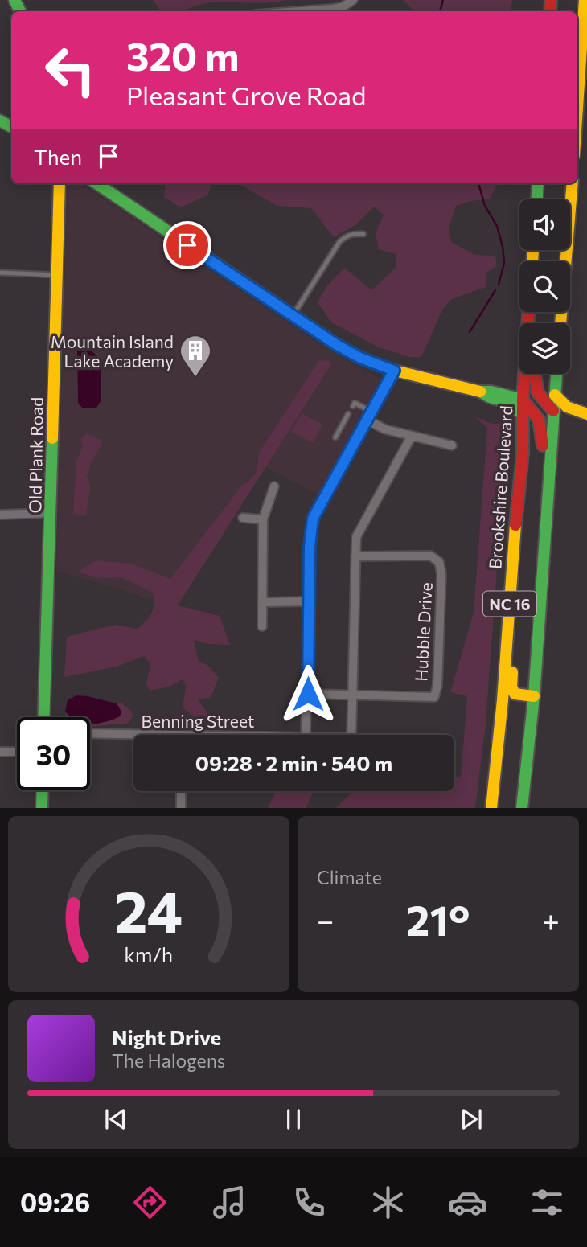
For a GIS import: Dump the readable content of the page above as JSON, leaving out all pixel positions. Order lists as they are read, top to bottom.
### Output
{
  "streets": {
    "main road": ["Old Plank Road", "Brookshire Boulevard", "NC 16"],
    "street": ["Hubble Drive", "Benning Street"]
  },
  "crossings": [
    ["Hubble Drive", "Benning Street"]
  ],
  "places": {
    "building": ["Mountain Island Lake Academy"]
  },
  "page": {
    "turn": ["320 m", "Pleasant Grove Road"],
    "then": "Then",
    "limit": "30",
    "trip": "09:28 · 2 min · 540 m",
    "tile": "Climate",
    "heat": ["−", "21°", "+"],
    "song": ["Night Drive", "The Halogens"],
    "tabs": "09:26",
    "gauge": ["24", "km/h"]
  }
}
